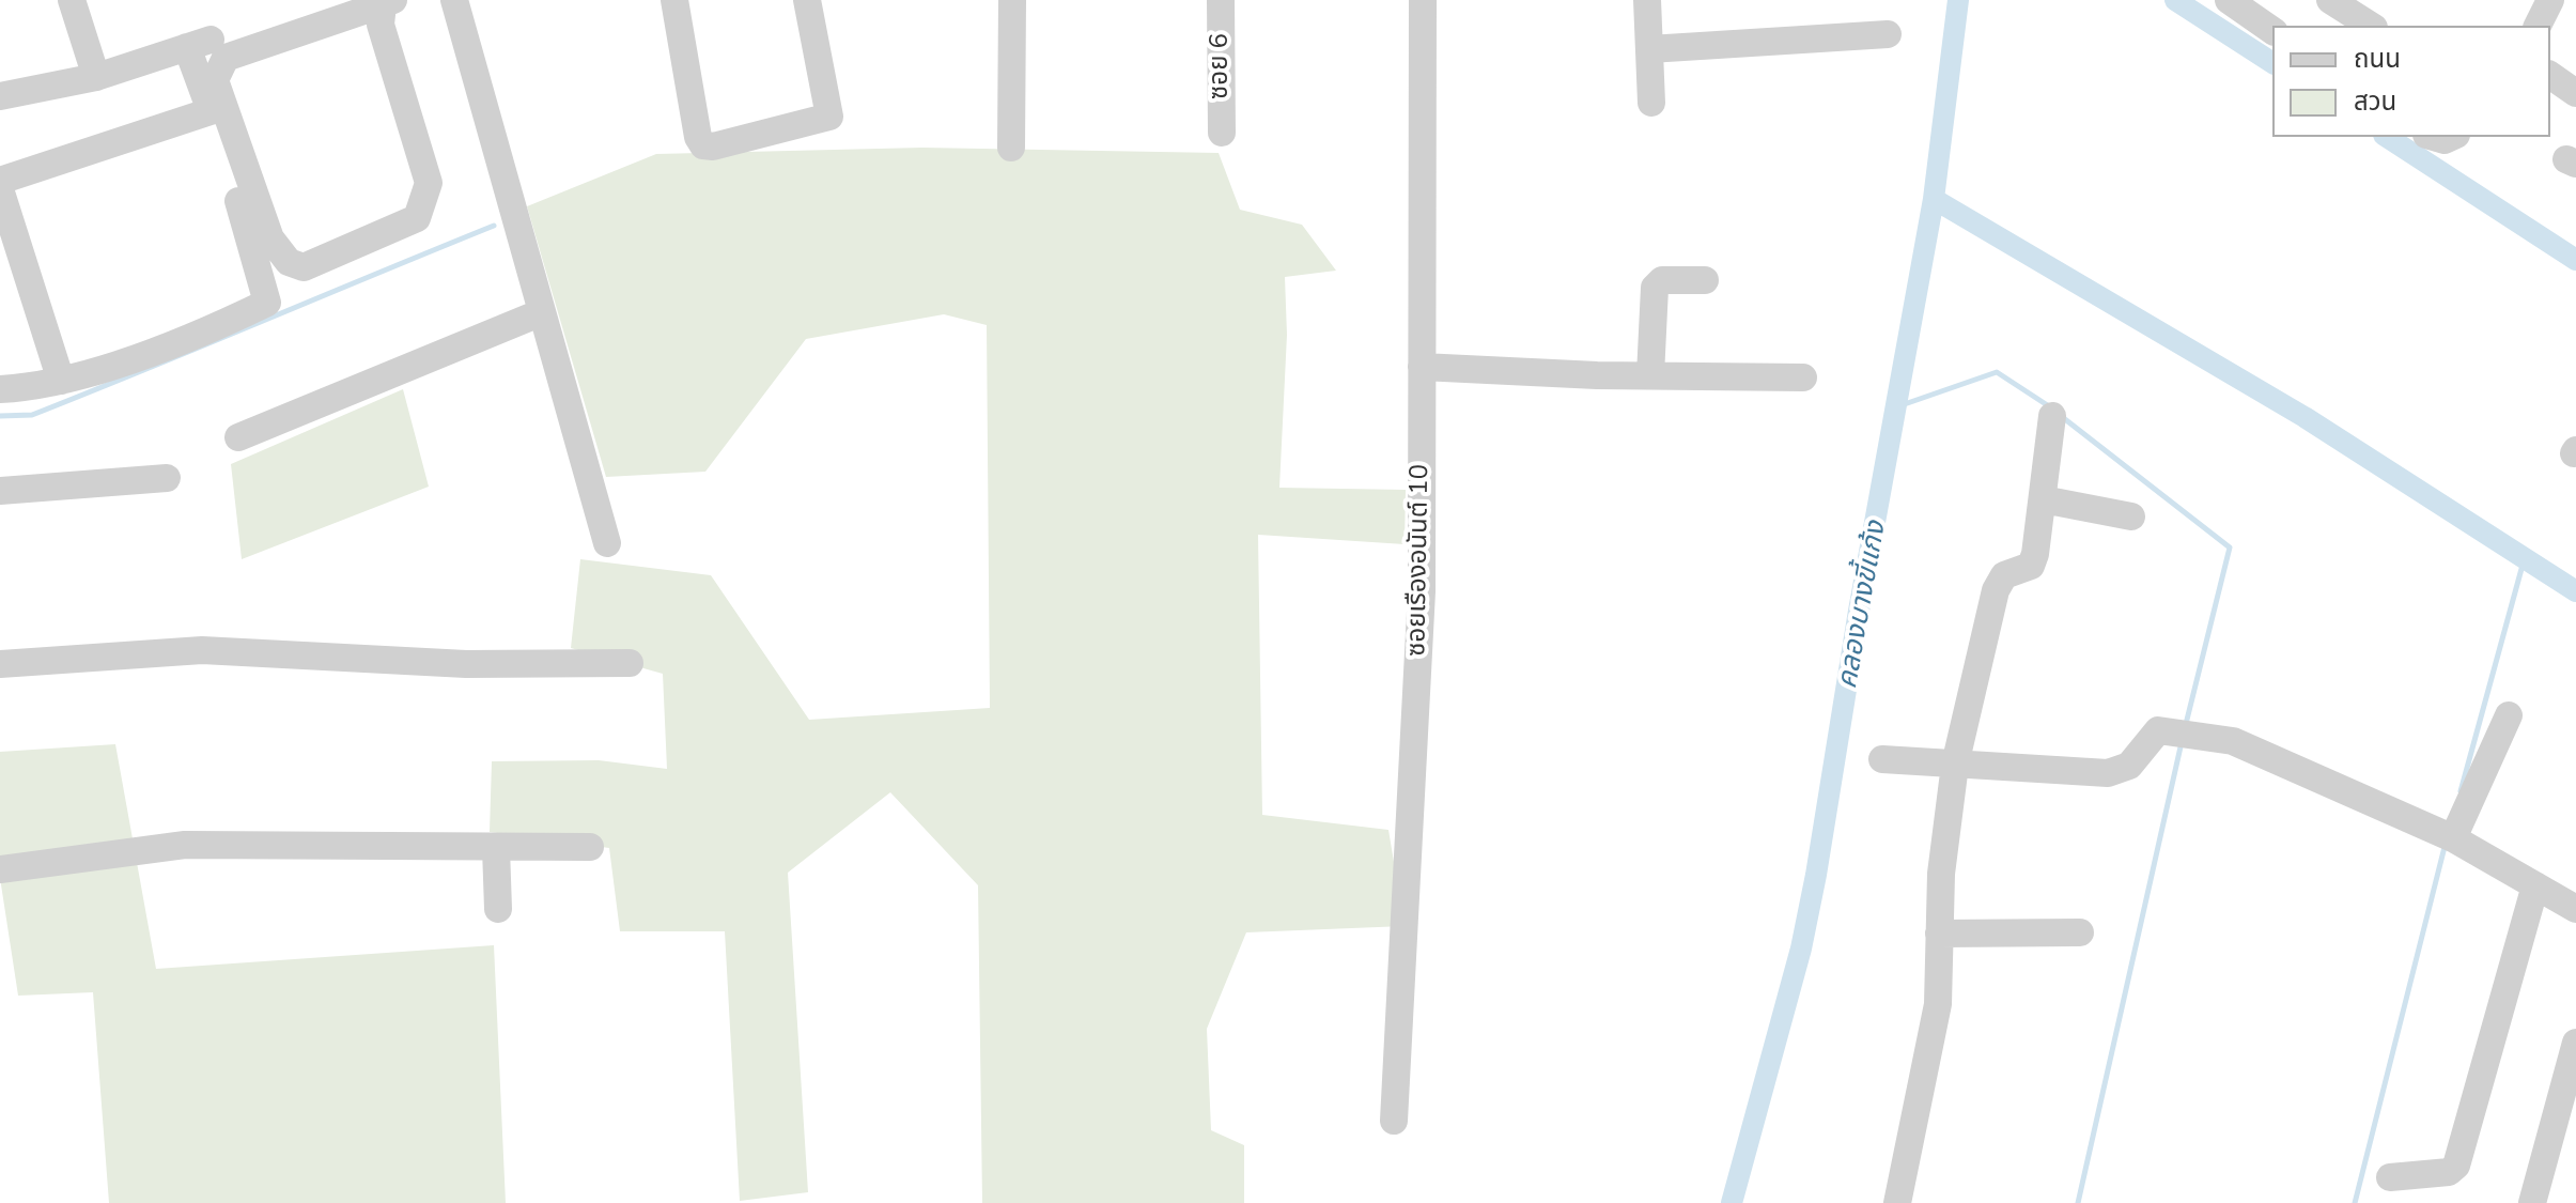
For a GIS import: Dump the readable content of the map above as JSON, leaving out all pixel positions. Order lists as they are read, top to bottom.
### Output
{
  "streets": {
    "street": ["ซอย 6", "ซอยเรืองอนันต์ 10"]
  },
  "water": ["คลองบางขี้แก้ง"],
  "legend": ["ถนน", "สวน"]
}
